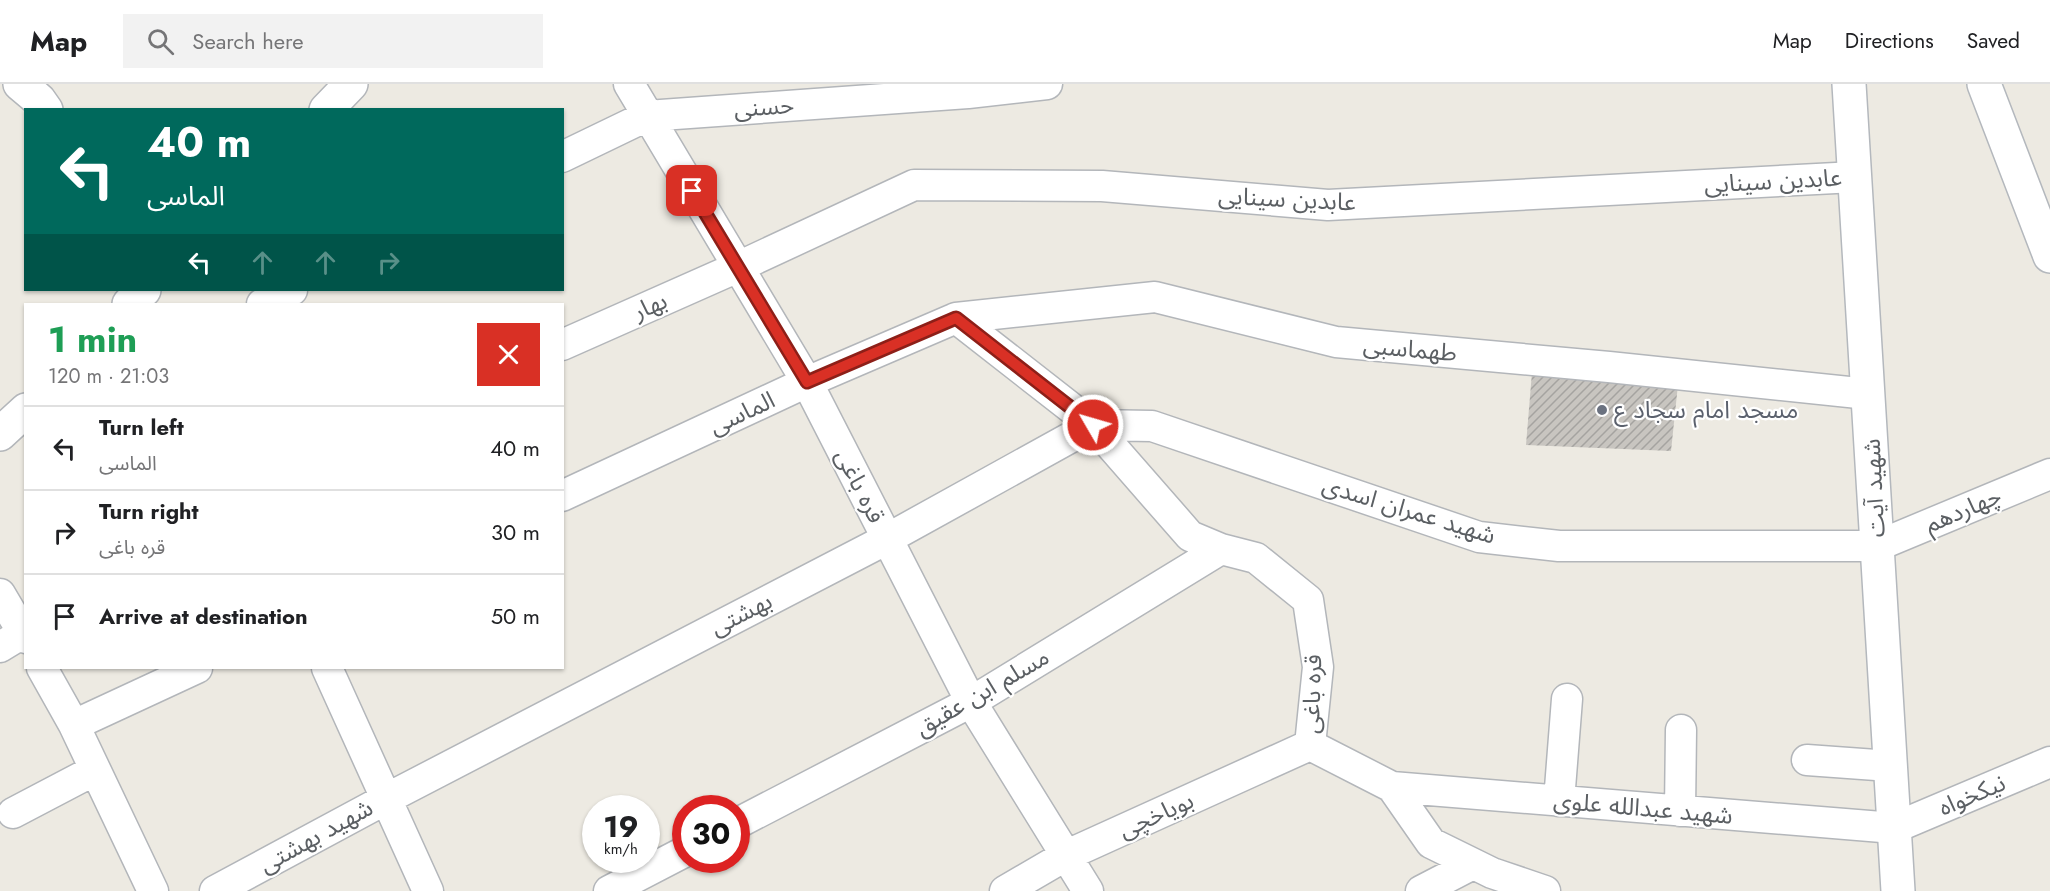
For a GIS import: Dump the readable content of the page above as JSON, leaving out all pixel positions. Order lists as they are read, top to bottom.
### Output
{
  "streets": {
    "main road": ["شهید آیت"],
    "street": [
      "حسنی",
      "عابدین سینایی",
      "بهار",
      "طهماسبی",
      "الماسی",
      "قره باغی",
      "شهید عمران اسدی",
      "چهاردهم",
      "بهشتی",
      "مسلم ابن عقیق",
      "نیکخواه",
      "شهید عبدالله علوی",
      "بویاخچی",
      "شهید بهشتی"
    ]
  },
  "crossings": [
    ["حسنی", "قره باغی"],
    ["عابدین سینایی", "بهار"],
    ["عابدین سینایی", "قره باغی"],
    ["عابدین سینایی", "شهید آیت"],
    ["بهار", "قره باغی"],
    ["طهماسبی", "الماسی"],
    ["طهماسبی", "قره باغی"],
    ["طهماسبی", "شهید آیت"],
    ["الماسی", "قره باغی"],
    ["قره باغی", "شهید عمران اسدی"],
    ["قره باغی", "بهشتی"],
    ["قره باغی", "مسلم ابن عقیق"],
    ["قره باغی", "شهید عبدالله علوی"],
    ["قره باغی", "بویاخچی"],
    ["شهید آیت", "شهید عمران اسدی"],
    ["شهید آیت", "چهاردهم"],
    ["شهید آیت", "نیکخواه"],
    ["شهید آیت", "شهید عبدالله علوی"],
    ["شهید عمران اسدی", "چهاردهم"],
    ["شهید عمران اسدی", "بهشتی"],
    ["بهشتی", "شهید بهشتی"],
    ["نیکخواه", "شهید عبدالله علوی"]
  ],
  "places": ["مسجد امام سجاد ع"],
  "page": {
    "header": "Map",
    "search": "Search here",
    "nav": ["Map", "Directions", "Saved"],
    "turn": ["40 m", "الماسی"],
    "heading": ["1 min", "120 m · 21:03"],
    "list": [
      {
        "name": "Turn left",
        "note": "الماسی",
        "value": "40 m"
      },
      {
        "name": "Turn right",
        "note": "قره باغی",
        "value": "30 m"
      },
      {
        "name": "Arrive at destination",
        "value": "50 m"
      }
    ],
    "speed": "19 km/h",
    "limit": "30"
  }
}
